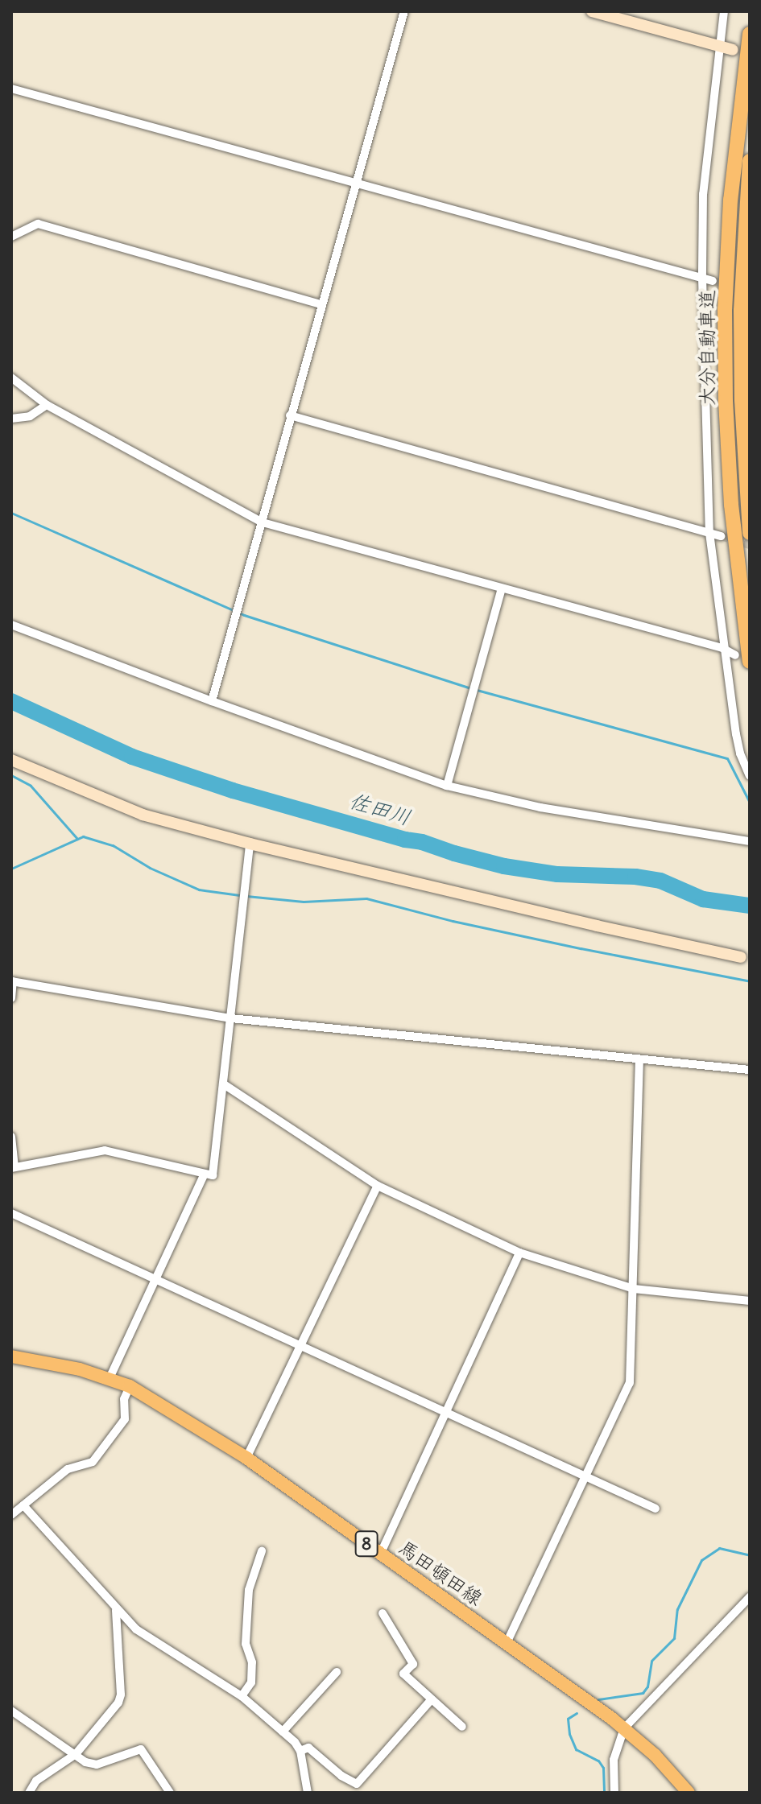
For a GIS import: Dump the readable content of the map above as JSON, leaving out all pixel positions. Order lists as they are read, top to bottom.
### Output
{
  "streets": {
    "highway": ["大分自動車道"],
    "main road": ["8", "馬田頓田線"]
  },
  "water": ["佐田川"]
}
